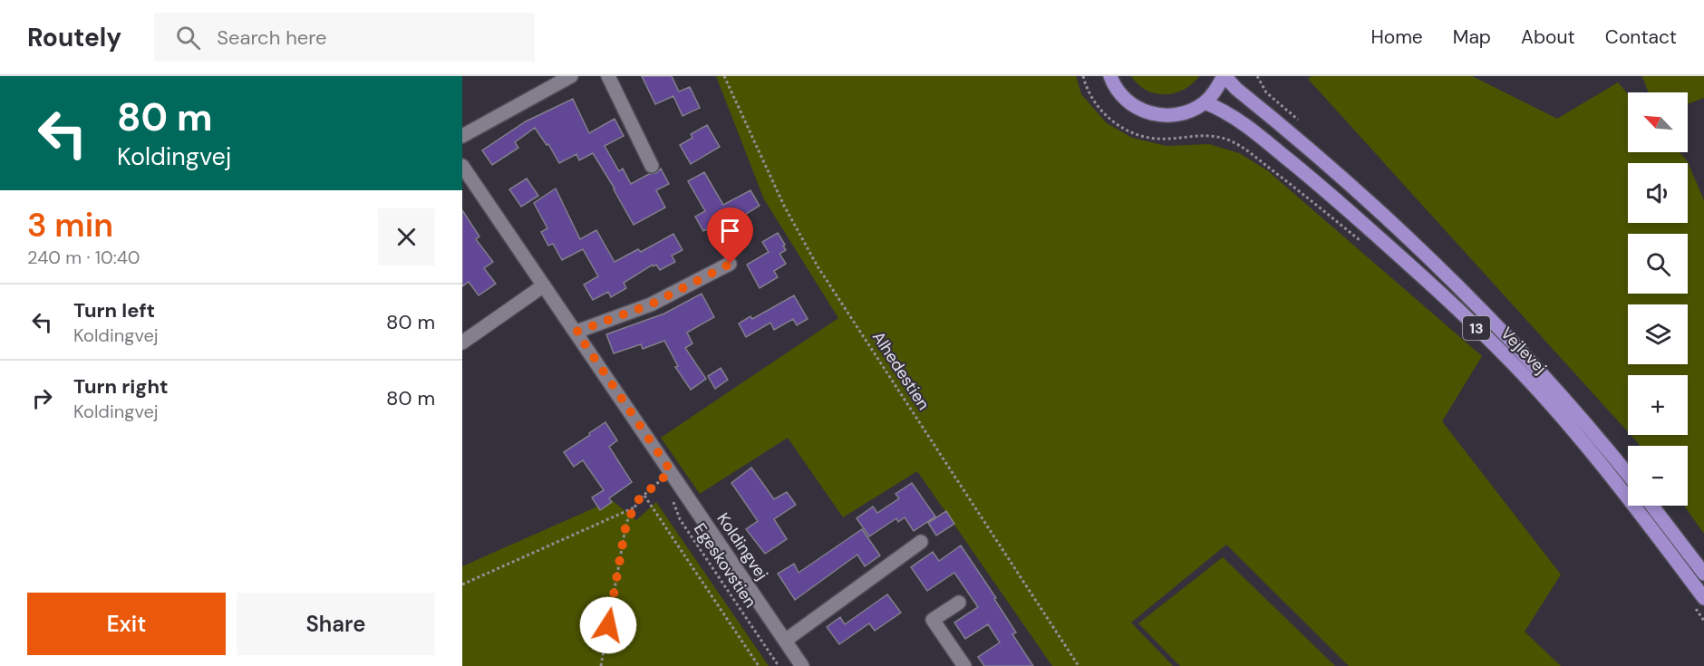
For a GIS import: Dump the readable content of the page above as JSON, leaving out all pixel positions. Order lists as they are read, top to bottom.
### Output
{
  "streets": {
    "main road": ["13", "Vejlevej"],
    "street": ["Koldingvej"],
    "path": ["Alhedestien", "Egeskovstien"]
  },
  "crossings": [
    ["13", "Vejlevej"]
  ],
  "north": "top left",
  "page": {
    "header": "Routely",
    "search": "Search here",
    "nav": [
      "Home",
      "Map",
      "About",
      "Contact"
    ],
    "turn": ["80 m", "Koldingvej"],
    "map_buttons": ["+", "−"],
    "heading": ["3 min", "240 m · 10:40"],
    "list": [
      {
        "name": "Turn left",
        "note": "Koldingvej",
        "value": "80 m"
      },
      {
        "name": "Turn right",
        "note": "Koldingvej",
        "value": "80 m"
      }
    ],
    "buttons": ["Exit", "Share"]
  }
}
